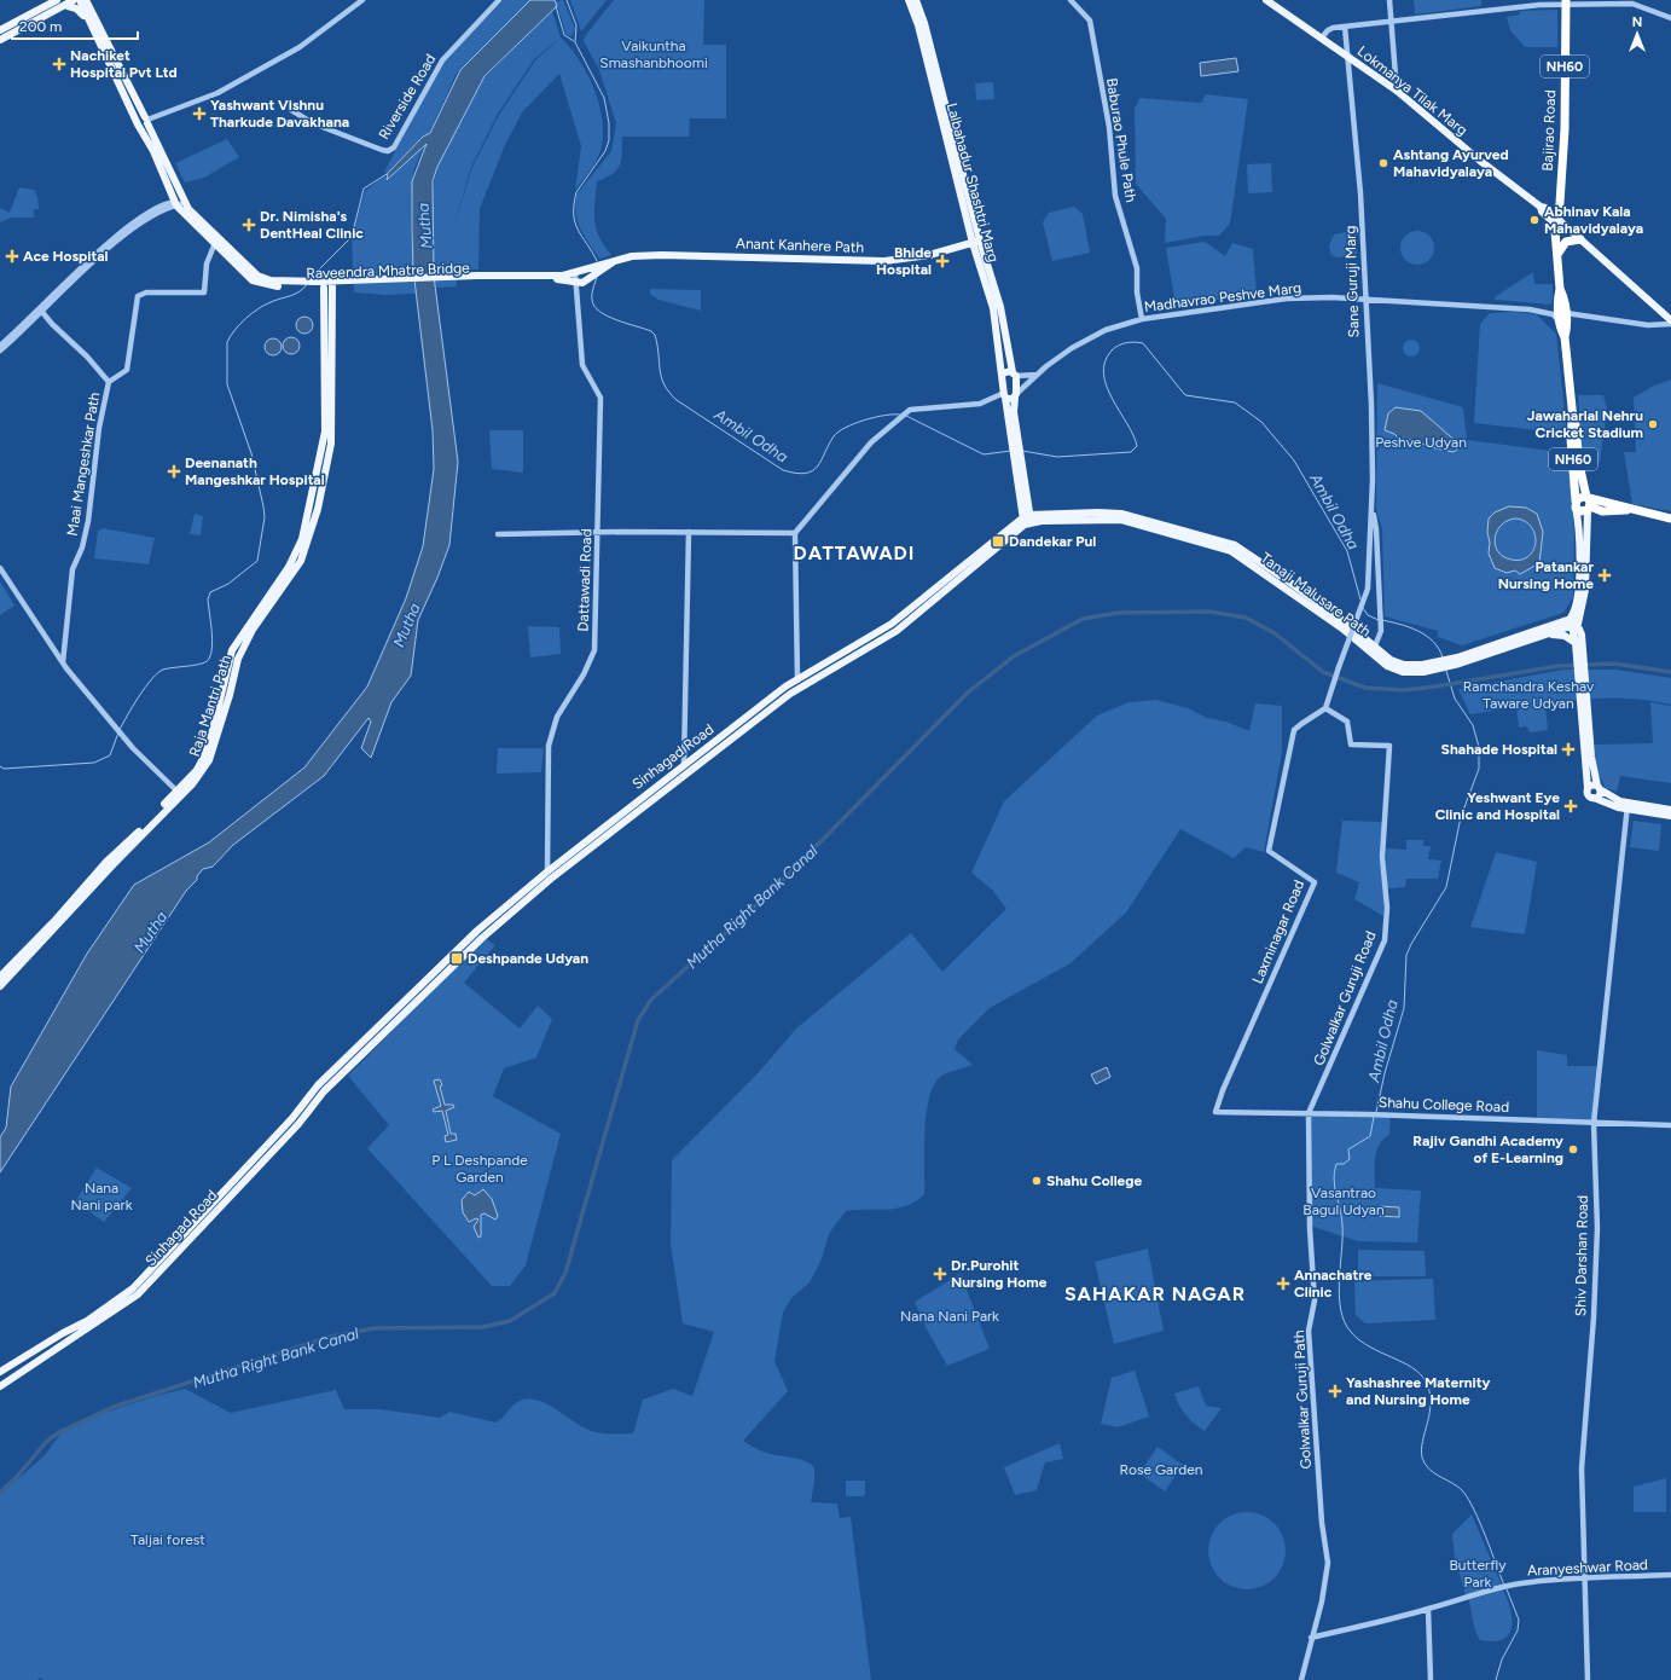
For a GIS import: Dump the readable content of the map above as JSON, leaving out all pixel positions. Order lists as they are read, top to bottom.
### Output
{
  "streets": {
    "highway": ["NH60", "Bajirao Road"],
    "main road": [
      "Lokmanya Tilak Marg",
      "Lalbahadur Shashtri Marg",
      "Anant Kanhere Path",
      "Raveendra Mhatre Bridge",
      "Tanaji Malusare Path",
      "Raja Mantri Path",
      "Sinhagad Road"
    ],
    "street": [
      "Riverside Road",
      "Baburao Phule Path",
      "Sane Guruji Marg",
      "Madhavrao Peshve Marg",
      "Maai Mangeshkar Path",
      "Dattawadi Road",
      "Laxminagar Road",
      "Golwalkar Guruji Road",
      "Shahu College Road",
      "Shiv Darshan Road",
      "Golwalkar Guruji Path",
      "Aranyeshwar Road"
    ]
  },
  "crossings": [
    ["NH60", "Lokmanya Tilak Marg"],
    ["NH60", "Bajirao Road"],
    ["NH60", "Madhavrao Peshve Marg"],
    ["Lokmanya Tilak Marg", "Bajirao Road"],
    ["Lokmanya Tilak Marg", "Sane Guruji Marg"],
    ["Baburao Phule Path", "Madhavrao Peshve Marg"],
    ["Lalbahadur Shashtri Marg", "Anant Kanhere Path"],
    ["Lalbahadur Shashtri Marg", "Madhavrao Peshve Marg"],
    ["Anant Kanhere Path", "Raveendra Mhatre Bridge"],
    ["Anant Kanhere Path", "Dattawadi Road"],
    ["Raveendra Mhatre Bridge", "Raja Mantri Path"],
    ["Sane Guruji Marg", "Madhavrao Peshve Marg"],
    ["Sane Guruji Marg", "Tanaji Malusare Path"],
    ["Sane Guruji Marg", "Laxminagar Road"],
    ["Sane Guruji Marg", "Golwalkar Guruji Road"],
    ["Dattawadi Road", "Sinhagad Road"],
    ["Tanaji Malusare Path", "Sinhagad Road"],
    ["Laxminagar Road", "Golwalkar Guruji Road"],
    ["Laxminagar Road", "Shahu College Road"],
    ["Golwalkar Guruji Road", "Shahu College Road"],
    ["Golwalkar Guruji Road", "Golwalkar Guruji Path"],
    ["Shahu College Road", "Shiv Darshan Road"],
    ["Shahu College Road", "Golwalkar Guruji Path"],
    ["Shiv Darshan Road", "Aranyeshwar Road"],
    ["Golwalkar Guruji Path", "Aranyeshwar Road"]
  ],
  "districts": ["DATTAWADI", "SAHAKAR NAGAR"],
  "water": ["Mutha", "Ambil Odha", "Mutha Right Bank Canal"],
  "parks": [
    "Vaikuntha Smashanbhoomi",
    "Peshve Udyan",
    "Ramchandra Keshav Taware Udyan",
    "P L Deshpande Garden",
    "Nana Nani park",
    "Vasantrao Bagul Udyan",
    "Nana Nani Park",
    "Rose Garden",
    "Taljai forest",
    "Butterfly Park"
  ],
  "places": {
    "health": [
      "Nachiket Hospital Pvt Ltd",
      "Yashwant Vishnu Tharkude Davakhana",
      "Dr. Nimisha's DentHeal Clinic",
      "Ace Hospital",
      "Bhide Hospital",
      "Deenanath Mangeshkar Hospital",
      "Patankar Nursing Home",
      "Shahade Hospital",
      "Yeshwant Eye Clinic and Hospital",
      "Dr.Purohit Nursing Home",
      "Annachatre Clinic",
      "Yashashree Maternity and Nursing Home"
    ],
    "other": [
      "Ashtang Ayurved Mahavidyalaya",
      "Abhinav Kala Mahavidyalaya",
      "Jawaharlal Nehru Cricket Stadium",
      "Rajiv Gandhi Academy of E-Learning",
      "Shahu College"
    ],
    "transit": ["Dandekar Pul", "Deshpande Udyan"]
  },
  "scale_bar": "200 m",
  "north": "top"
}
